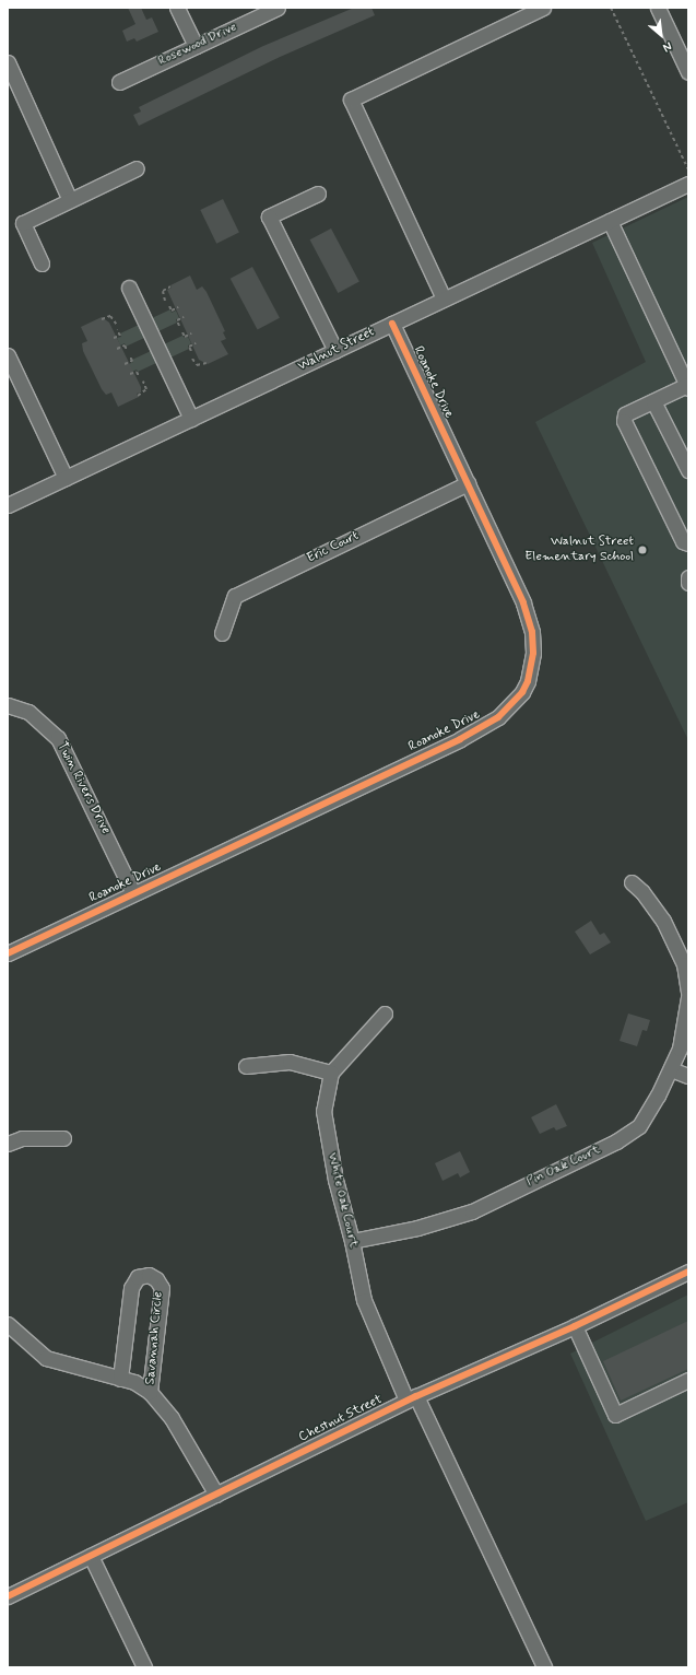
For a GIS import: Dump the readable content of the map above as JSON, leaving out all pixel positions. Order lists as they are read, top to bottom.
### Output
{
  "streets": {
    "street": [
      "Rosewood Drive",
      "Walnut Street",
      "Roanoke Drive",
      "Eric Court",
      "Twin Rivers Drive",
      "Pin Oak Court",
      "White Oak Court",
      "Savannah Circle",
      "Chestnut Street"
    ]
  },
  "crossings": [
    ["Walnut Street", "Roanoke Drive"],
    ["Roanoke Drive", "Eric Court"],
    ["Roanoke Drive", "Twin Rivers Drive"],
    ["Pin Oak Court", "White Oak Court"],
    ["White Oak Court", "Chestnut Street"]
  ],
  "places": ["Walnut Street Elementary School"],
  "north": "bottom right"
}
